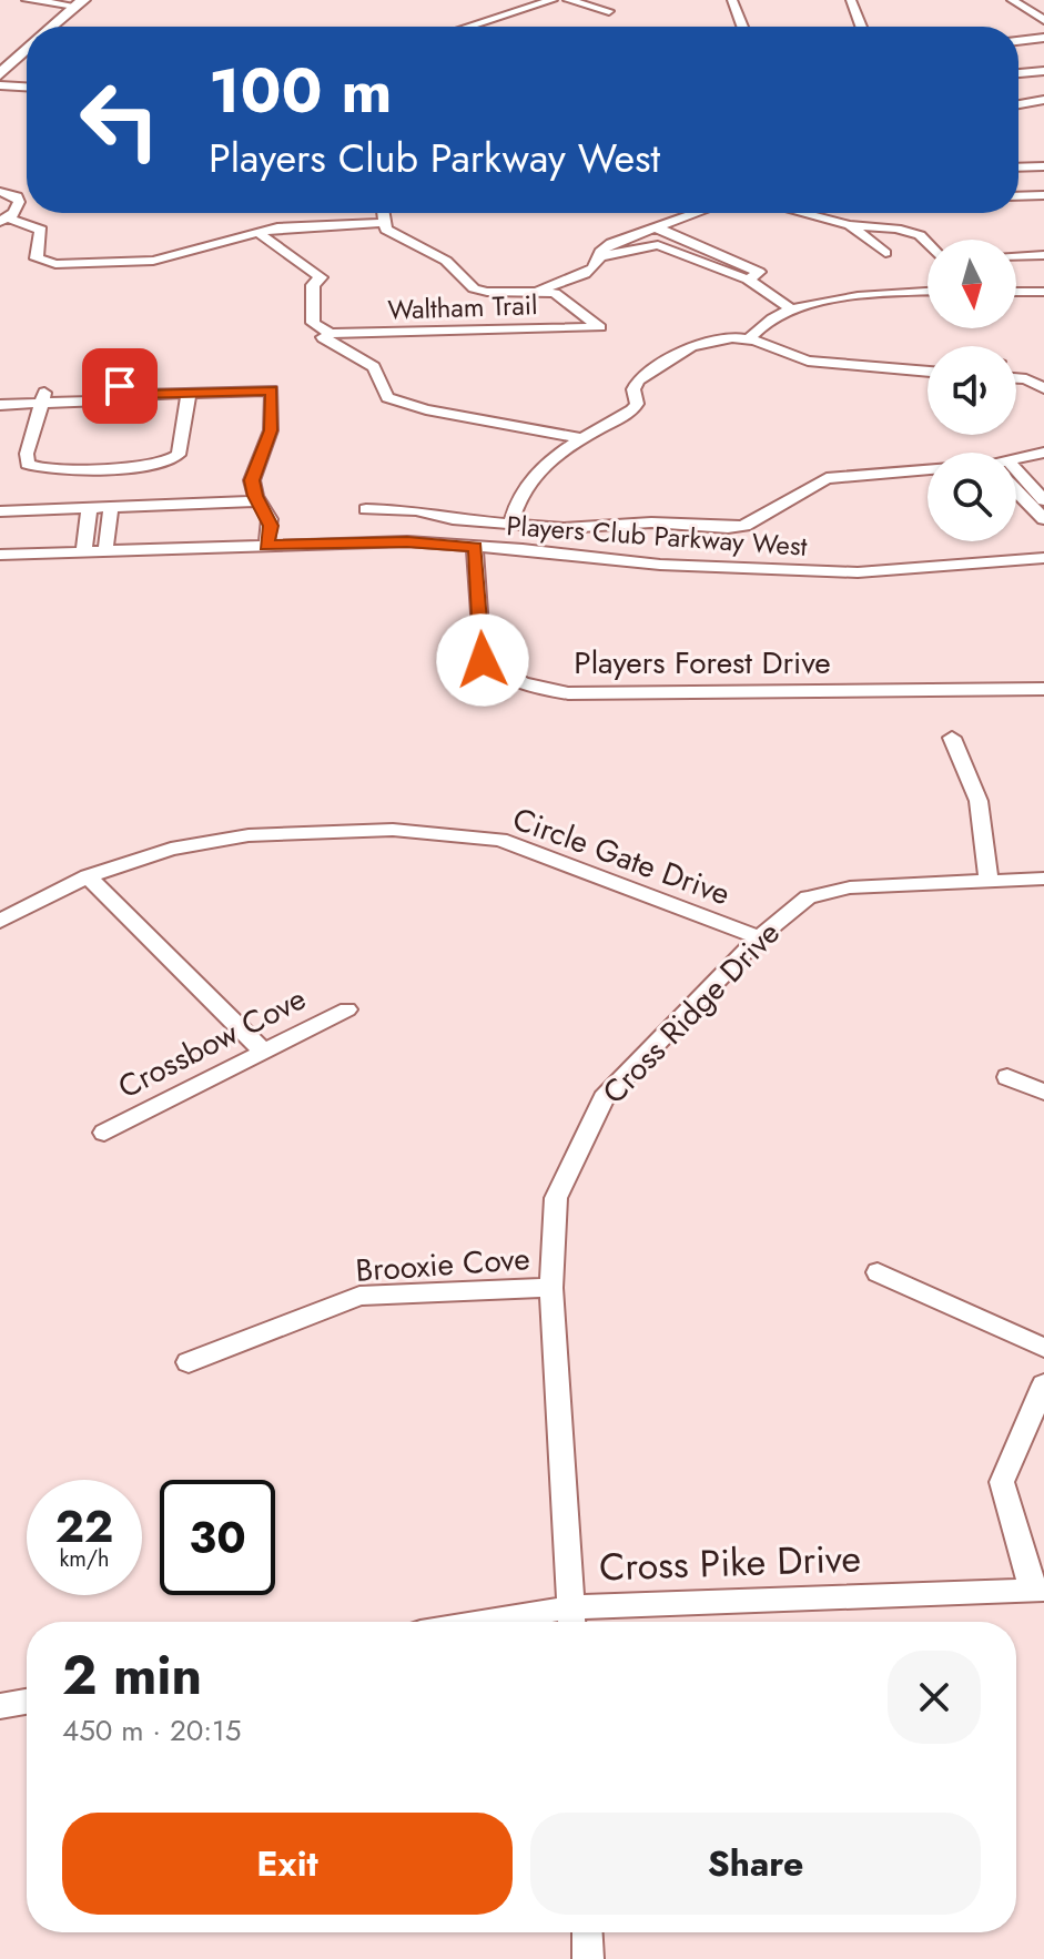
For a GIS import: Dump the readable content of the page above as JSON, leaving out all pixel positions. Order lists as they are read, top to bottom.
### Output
{
  "streets": {
    "street": [
      "Waltham Trail",
      "Players Club Parkway West",
      "Players Forest Drive",
      "Circle Gate Drive",
      "Cross Ridge Drive",
      "Crossbow Cove",
      "Brooxie Cove",
      "Cross Pike Drive"
    ]
  },
  "crossings": [
    ["Players Club Parkway West", "Players Forest Drive"],
    ["Circle Gate Drive", "Cross Ridge Drive"],
    ["Cross Ridge Drive", "Brooxie Cove"],
    ["Cross Ridge Drive", "Cross Pike Drive"]
  ],
  "north": "bottom",
  "page": {
    "turn": ["100 m", "Players Club Parkway West"],
    "speed": "22 km/h",
    "limit": "30",
    "heading": ["2 min", "450 m · 20:15"],
    "buttons": ["Exit", "Share"]
  }
}
